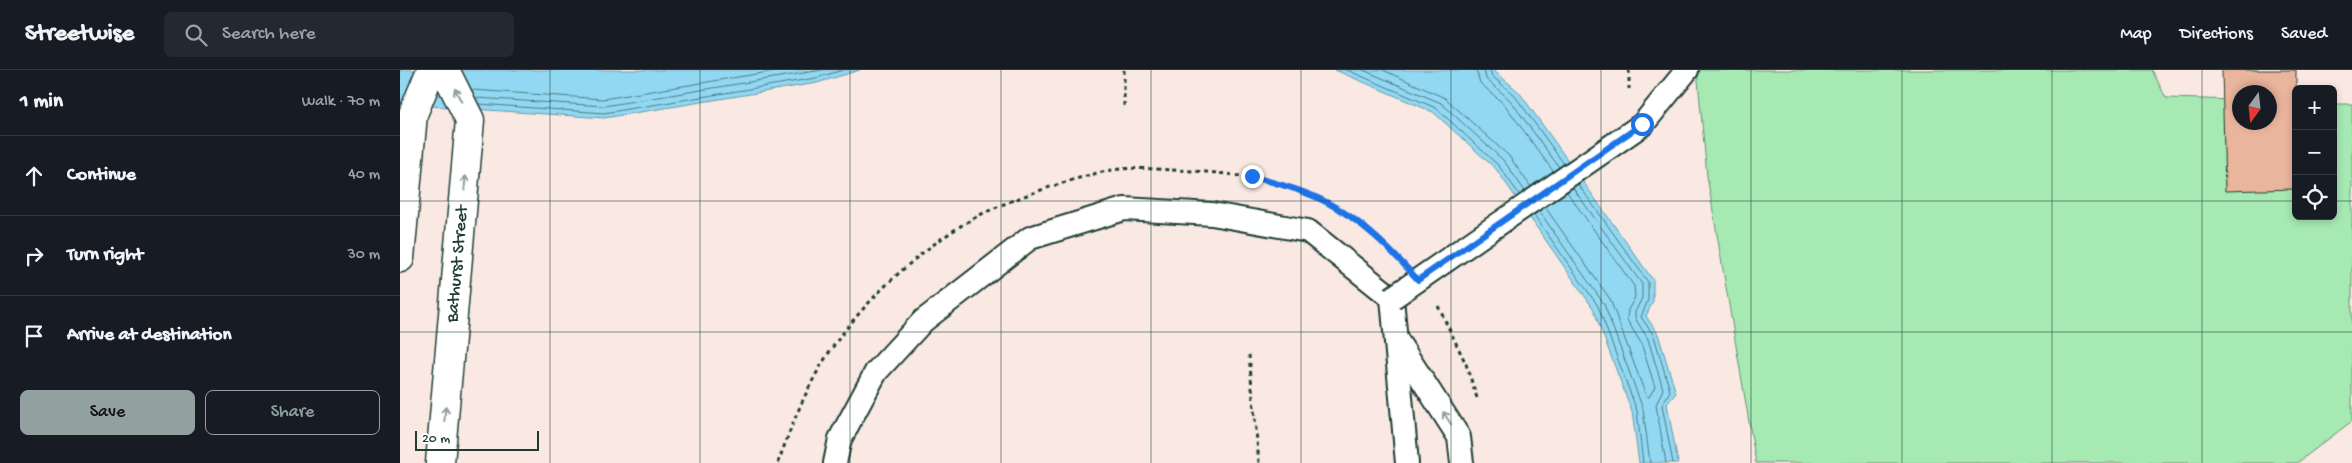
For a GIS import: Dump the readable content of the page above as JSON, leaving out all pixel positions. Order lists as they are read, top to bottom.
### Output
{
  "streets": {
    "main road": ["Bathurst Street"]
  },
  "scale_bar": "20 m",
  "north": "bottom",
  "page": {
    "header": "Streetwise",
    "search": "Search here",
    "nav": ["Map", "Directions", "Saved"],
    "heading": ["1 min", "Walk · 70 m"],
    "map_buttons": ["+", "−"],
    "list": [
      ["Continue", "40 m"],
      ["Turn right", "30 m"],
      "Arrive at destination"
    ],
    "buttons": ["Save", "Share"],
    "scale": "20 m"
  }
}
